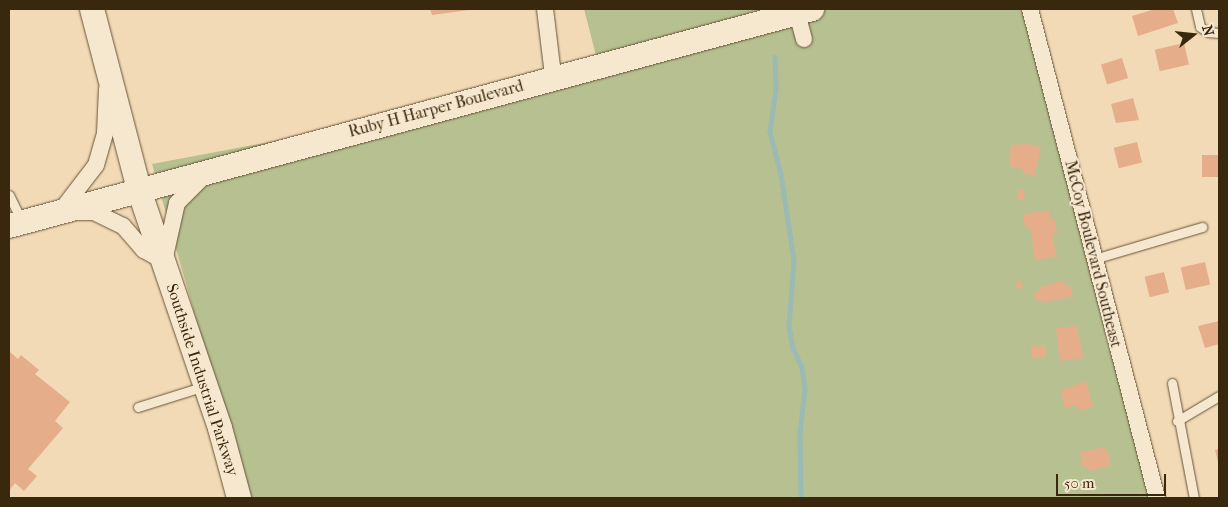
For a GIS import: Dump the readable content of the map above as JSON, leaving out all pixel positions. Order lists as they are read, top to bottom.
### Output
{
  "streets": {
    "street": ["Ruby H Harper Boulevard", "McCoy Boulevard Southeast", "Southside Industrial Parkway"]
  },
  "crossings": [
    ["Ruby H Harper Boulevard", "Southside Industrial Parkway"]
  ],
  "scale_bar": "50 m",
  "north": "right"
}
